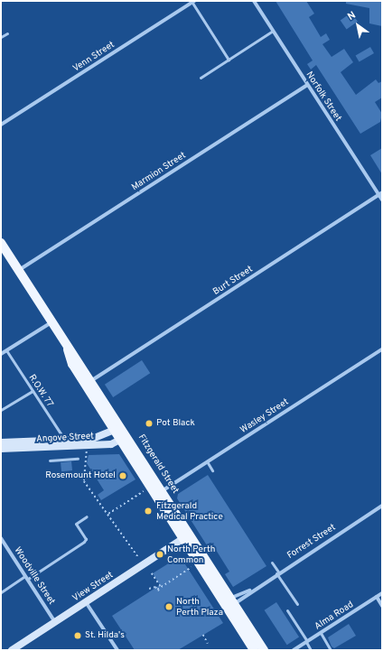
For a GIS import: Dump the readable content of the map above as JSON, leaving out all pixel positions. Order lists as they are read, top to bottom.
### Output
{
  "streets": {
    "main road": ["Angove Street", "Fitzgerald Street", "View Street"],
    "street": [
      "Venn Street",
      "Norfolk Street",
      "Marmion Street",
      "Burt Street",
      "Wasley Street",
      "Forrest Street",
      "Woodville Street",
      "Alma Road"
    ],
    "lane": ["R.O.W. 77"]
  },
  "crossings": [
    ["Norfolk Street", "Marmion Street"],
    ["Norfolk Street", "Burt Street"],
    ["Marmion Street", "Fitzgerald Street"],
    ["Burt Street", "Fitzgerald Street"],
    ["R.O.W. 77", "Angove Street"],
    ["Wasley Street", "Fitzgerald Street"],
    ["Angove Street", "Fitzgerald Street"],
    ["Fitzgerald Street", "Forrest Street"],
    ["Fitzgerald Street", "View Street"],
    ["Woodville Street", "View Street"]
  ],
  "places": [
    "Pot Black",
    "Rosemount Hotel",
    "Fitzgerald Medical Practice",
    "North Perth Common",
    "North Perth Plaza",
    "St. Hilda's"
  ],
  "north": "top left"
}
